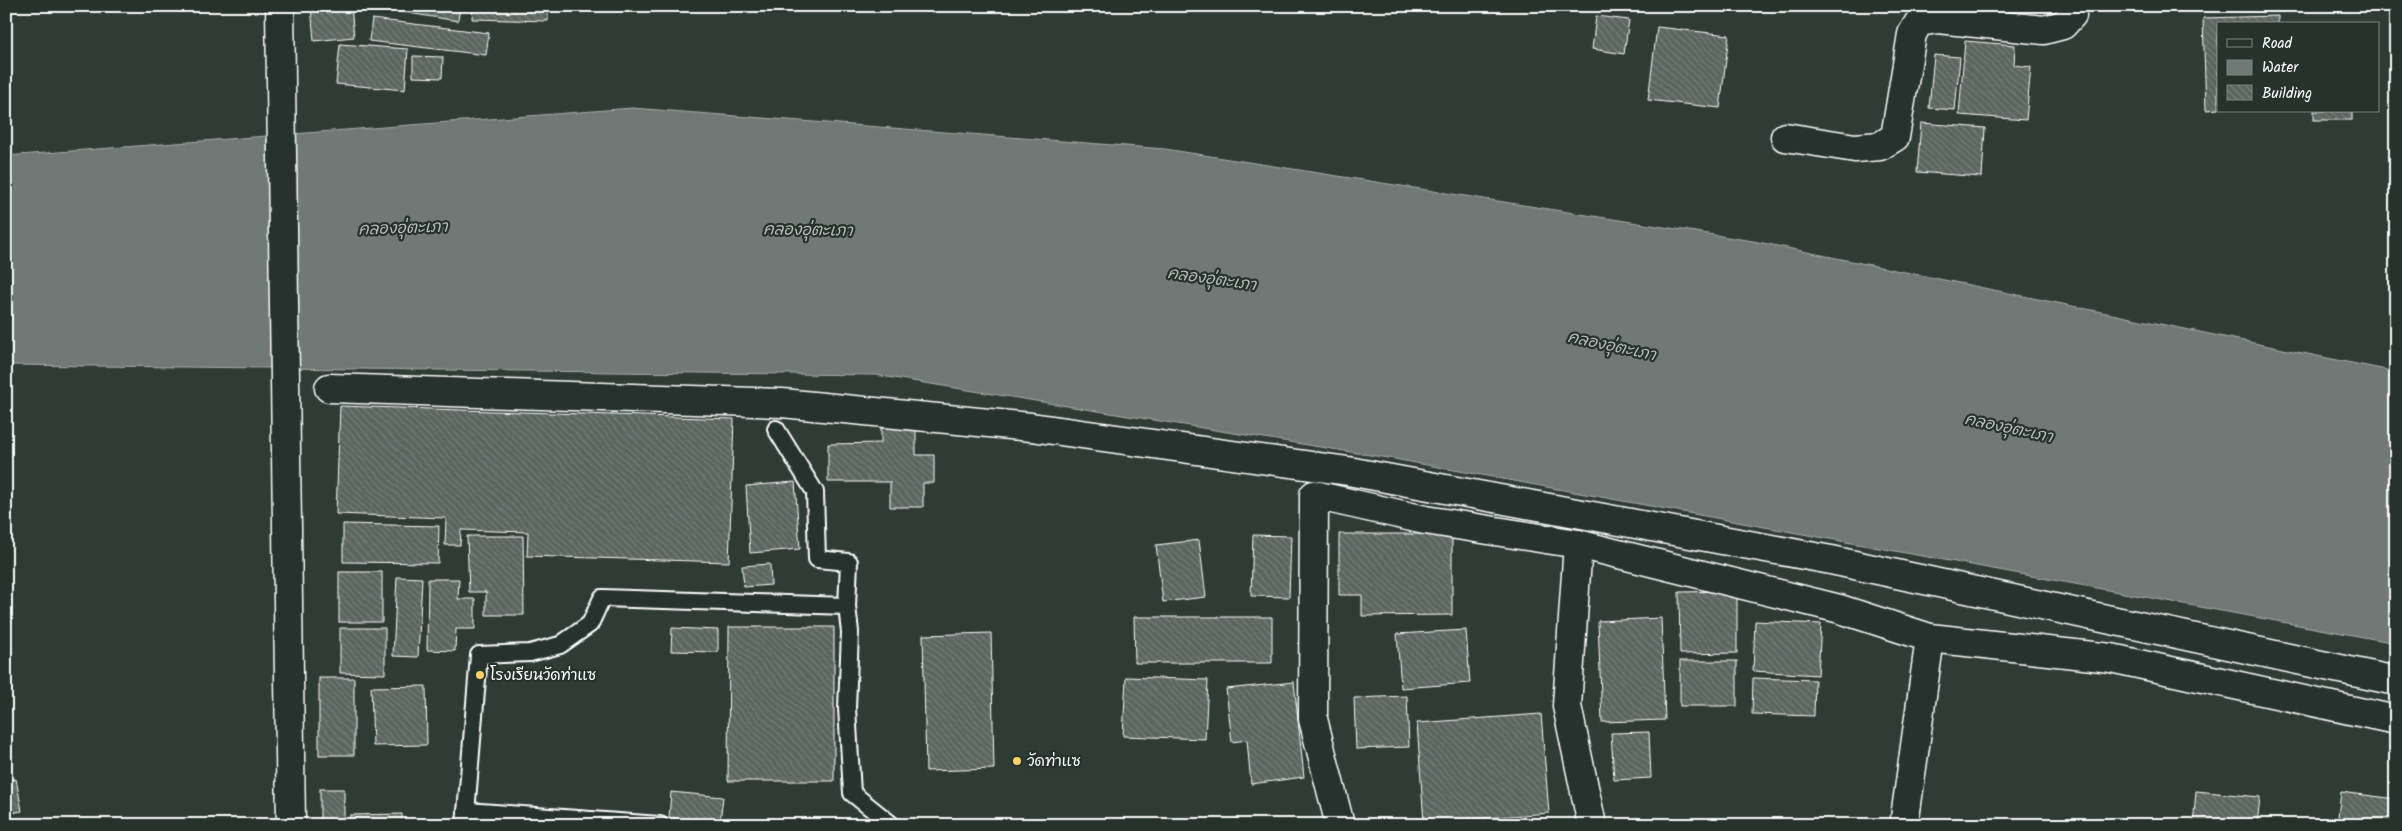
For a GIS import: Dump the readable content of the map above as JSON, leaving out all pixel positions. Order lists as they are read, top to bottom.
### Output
{
  "water": ["คลองอุ่ตะเภา"],
  "places": ["โรงเรียนวัดท่าแซ", "วัดท่าแซ"],
  "legend": ["Road", "Water", "Building"]
}
